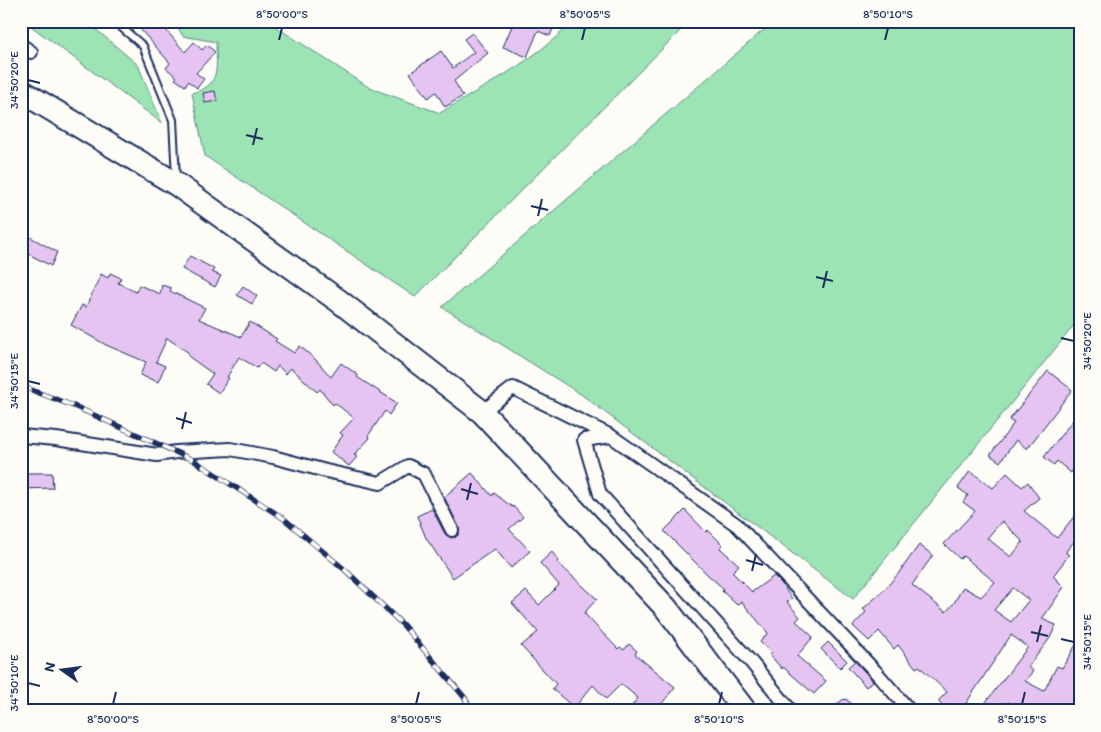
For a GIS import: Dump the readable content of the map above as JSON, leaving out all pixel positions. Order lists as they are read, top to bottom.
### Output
{
  "north": "left",
  "coordinates": [
    "8°50'00\"S",
    "8°50'05\"S",
    "8°50'10\"S",
    "34°50'20\"E",
    "34°50'15\"E",
    "34°50'10\"E",
    "8°50'15\"S"
  ]
}
